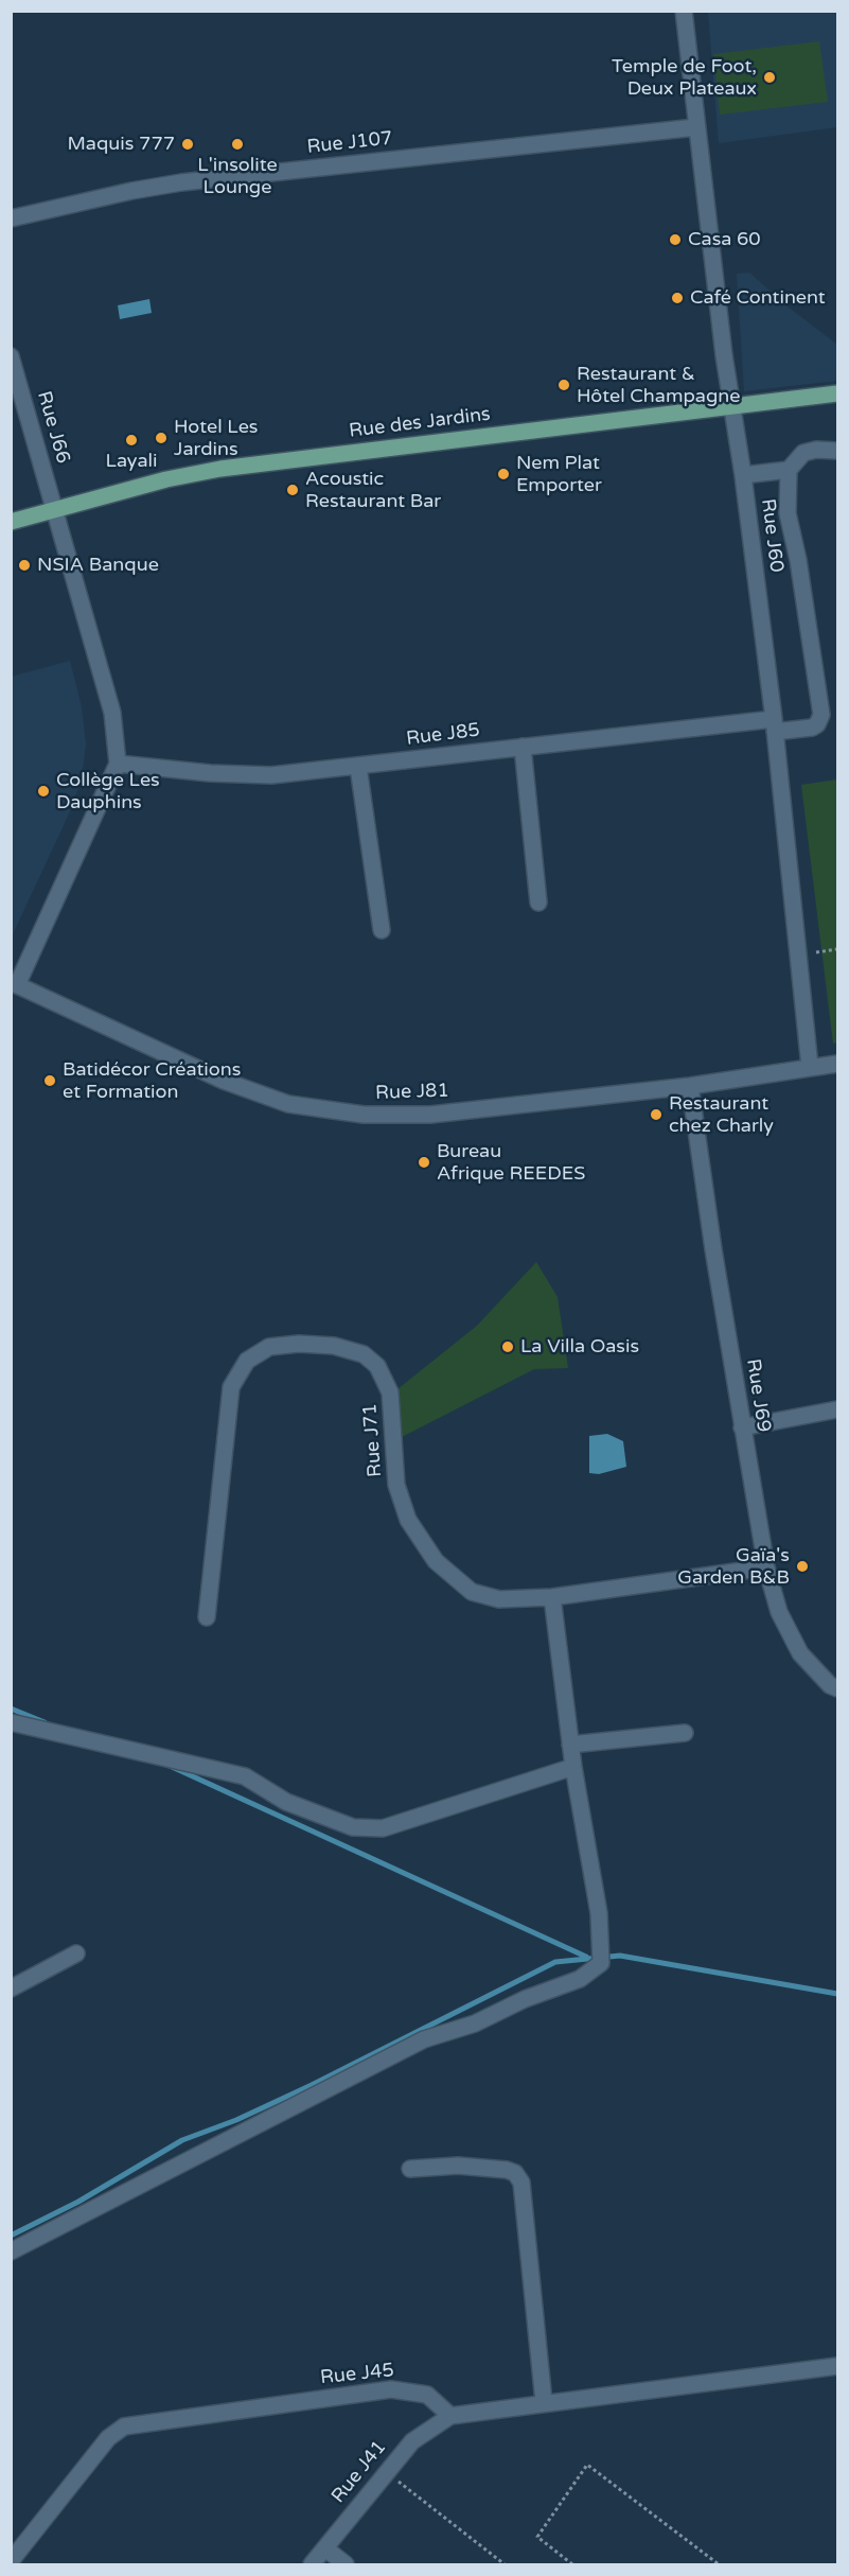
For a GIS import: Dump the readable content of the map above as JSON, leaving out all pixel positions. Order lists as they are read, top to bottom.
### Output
{
  "streets": {
    "main road": ["Rue des Jardins"],
    "street": [
      "Rue J107",
      "Rue J66",
      "Rue J60",
      "Rue J85",
      "Rue J81",
      "Rue J69",
      "Rue J71",
      "Rue J45",
      "Rue J41"
    ]
  },
  "crossings": [
    ["Rue J107", "Rue J60"],
    ["Rue des Jardins", "Rue J66"],
    ["Rue des Jardins", "Rue J60"],
    ["Rue J66", "Rue J85"],
    ["Rue J60", "Rue J85"],
    ["Rue J60", "Rue J81"],
    ["Rue J81", "Rue J69"],
    ["Rue J69", "Rue J71"],
    ["Rue J45", "Rue J41"]
  ],
  "places": [
    "Temple de Foot, Deux Plateaux",
    "Maquis 777",
    "L'insolite Lounge",
    "Casa 60",
    "Café Continent",
    "Restaurant & Hôtel Champagne",
    "Hotel Les Jardins",
    "Layali",
    "Nem Plat Emporter",
    "Acoustic Restaurant Bar",
    "NSIA Banque",
    "Collège Les Dauphins",
    "Batidécor Créations et Formation",
    "Restaurant chez Charly",
    "Bureau Afrique REEDES",
    "La Villa Oasis",
    "Gaïa's Garden B&B"
  ]
}
